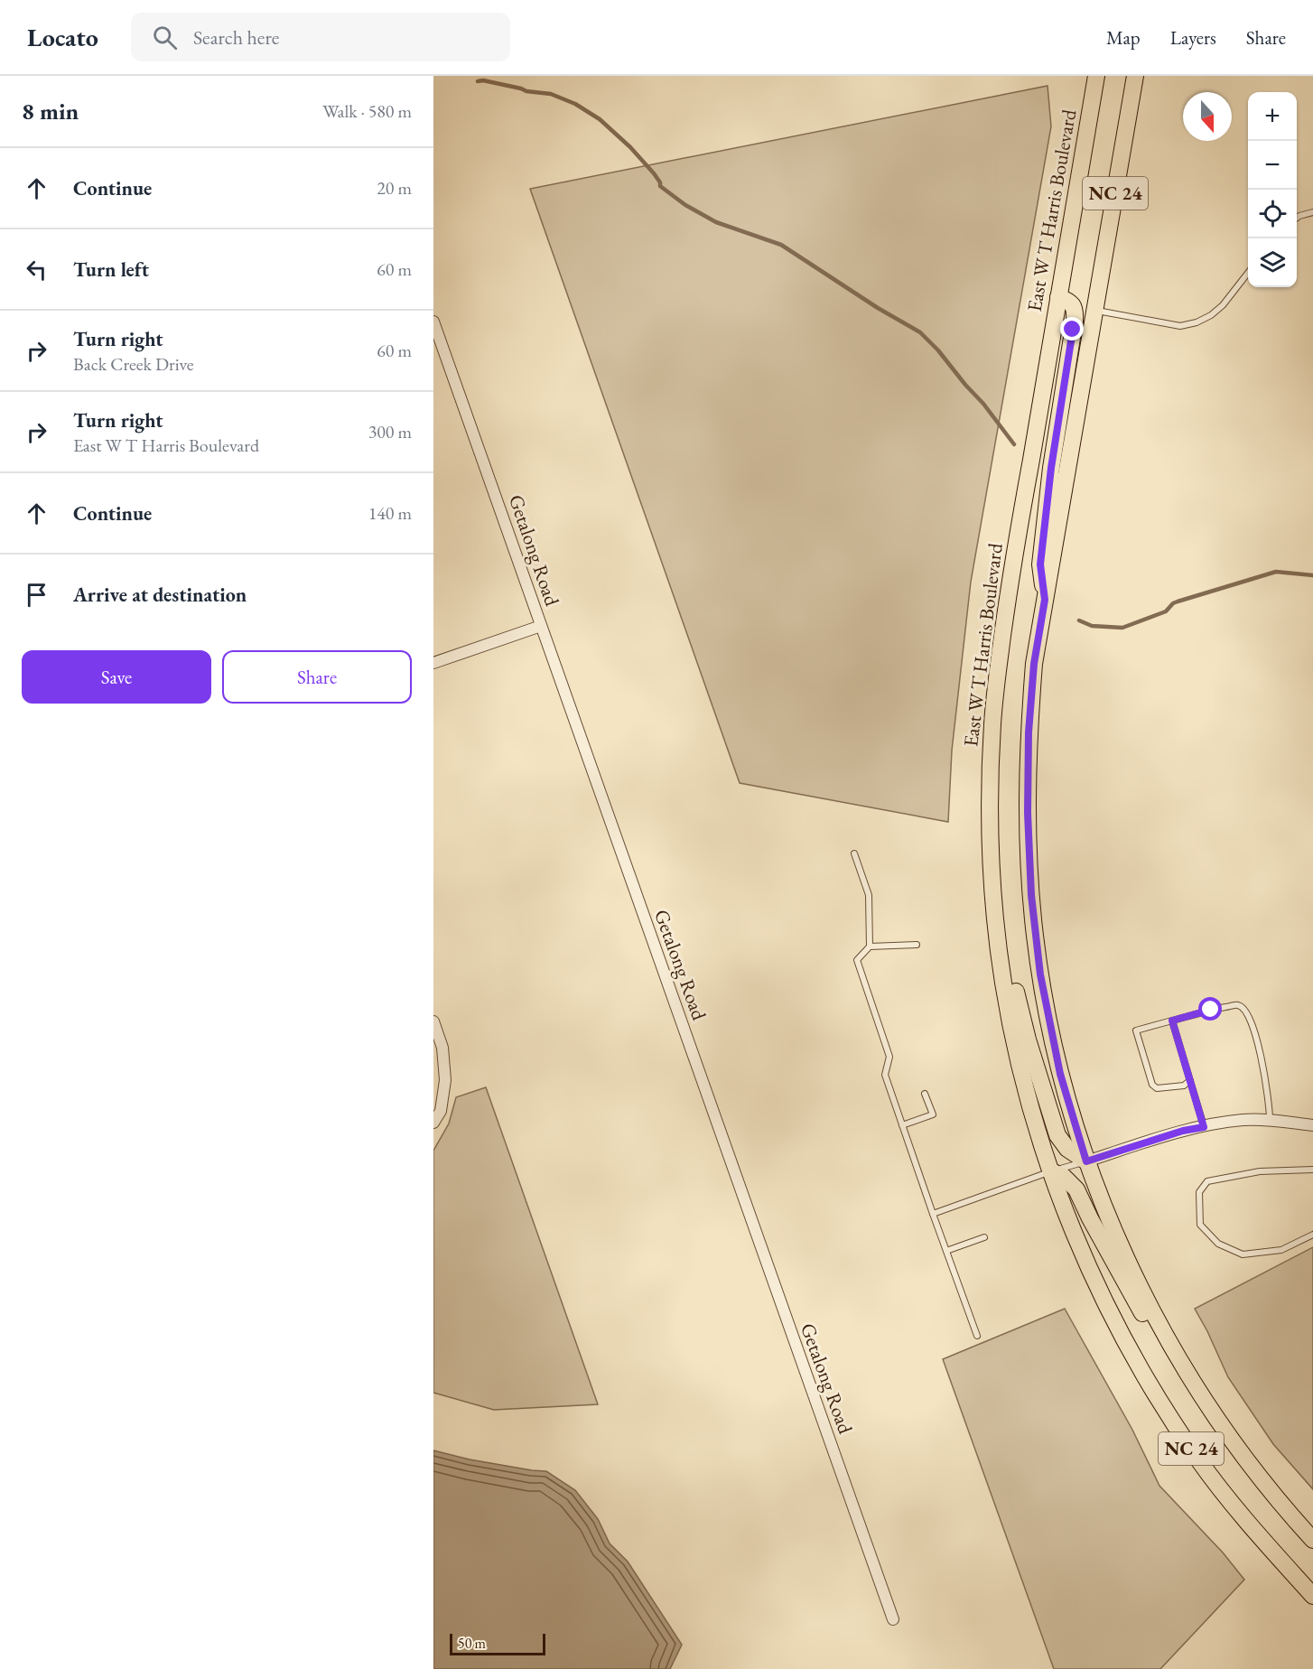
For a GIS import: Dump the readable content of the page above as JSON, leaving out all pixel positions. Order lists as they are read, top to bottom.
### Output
{
  "streets": {
    "main road": ["NC 24", "East W T Harris Boulevard"],
    "street": ["Getalong Road"]
  },
  "scale_bar": "50 m",
  "north": "bottom",
  "page": {
    "header": "Locato",
    "search": "Search here",
    "nav": ["Map", "Layers", "Share"],
    "heading": ["8 min", "Walk · 580 m"],
    "map_buttons": ["+", "−"],
    "list": [
      ["Continue", "20 m"],
      ["Turn left", "60 m"],
      ["Turn right", "Back Creek Drive", "60 m"],
      ["Turn right", "East W T Harris Boulevard", "300 m"],
      ["Continue", "140 m"],
      "Arrive at destination"
    ],
    "buttons": ["Save", "Share"],
    "scale": "50 m"
  }
}
